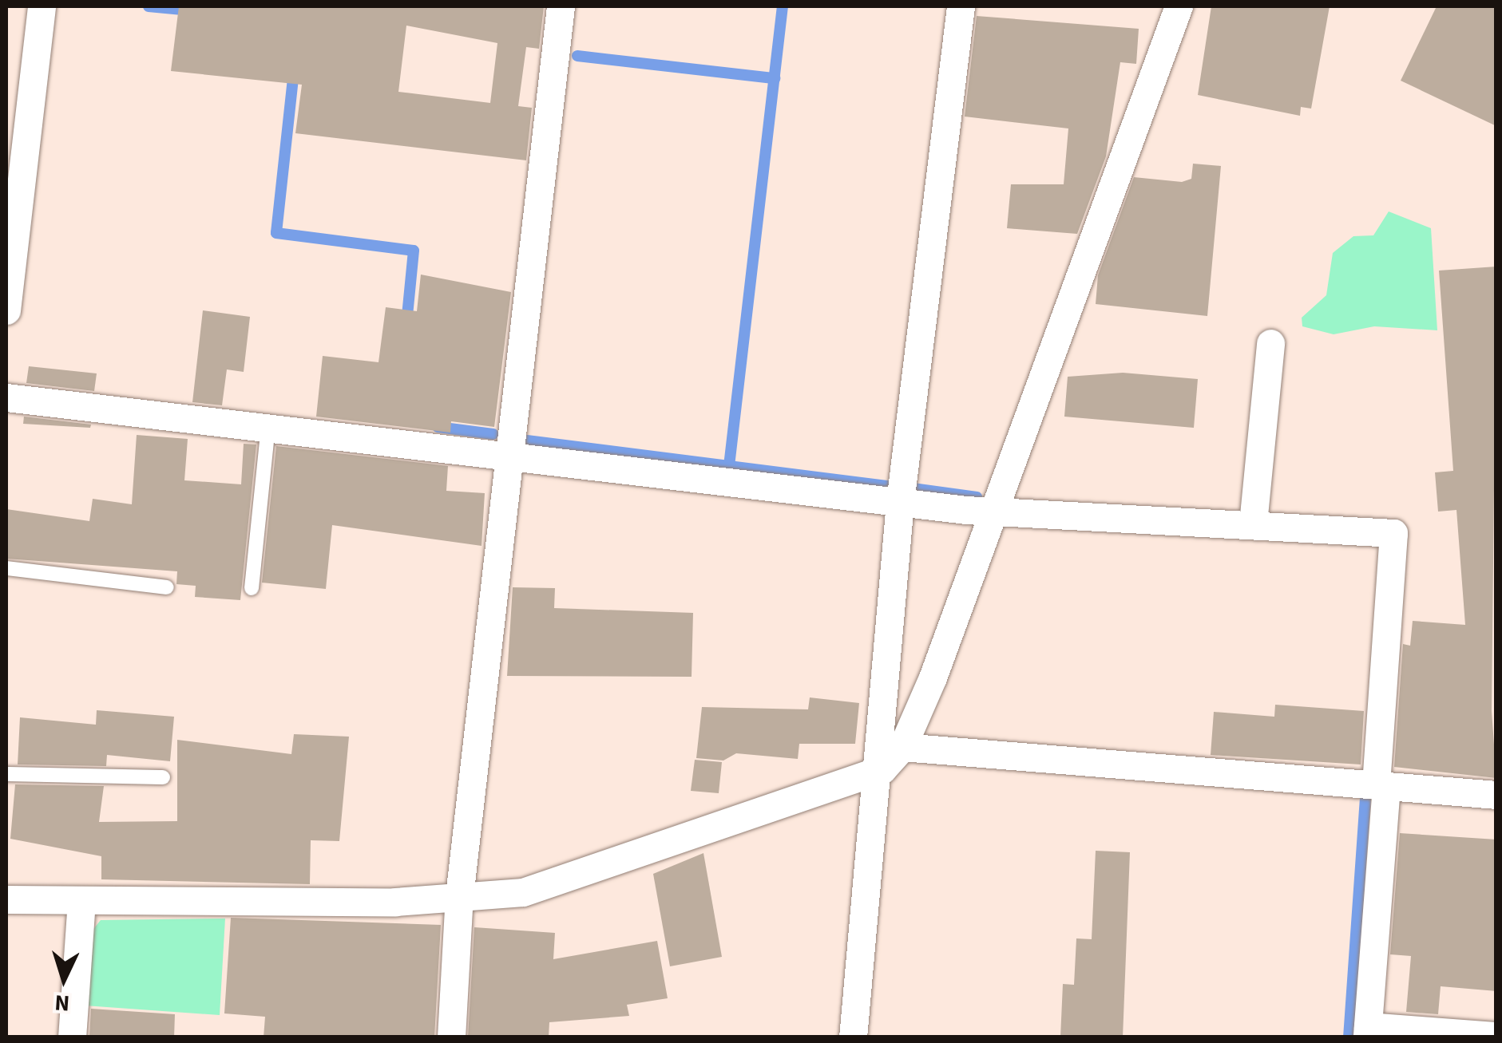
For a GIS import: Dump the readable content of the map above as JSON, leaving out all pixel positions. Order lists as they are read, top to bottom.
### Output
{
  "north": "bottom"
}
